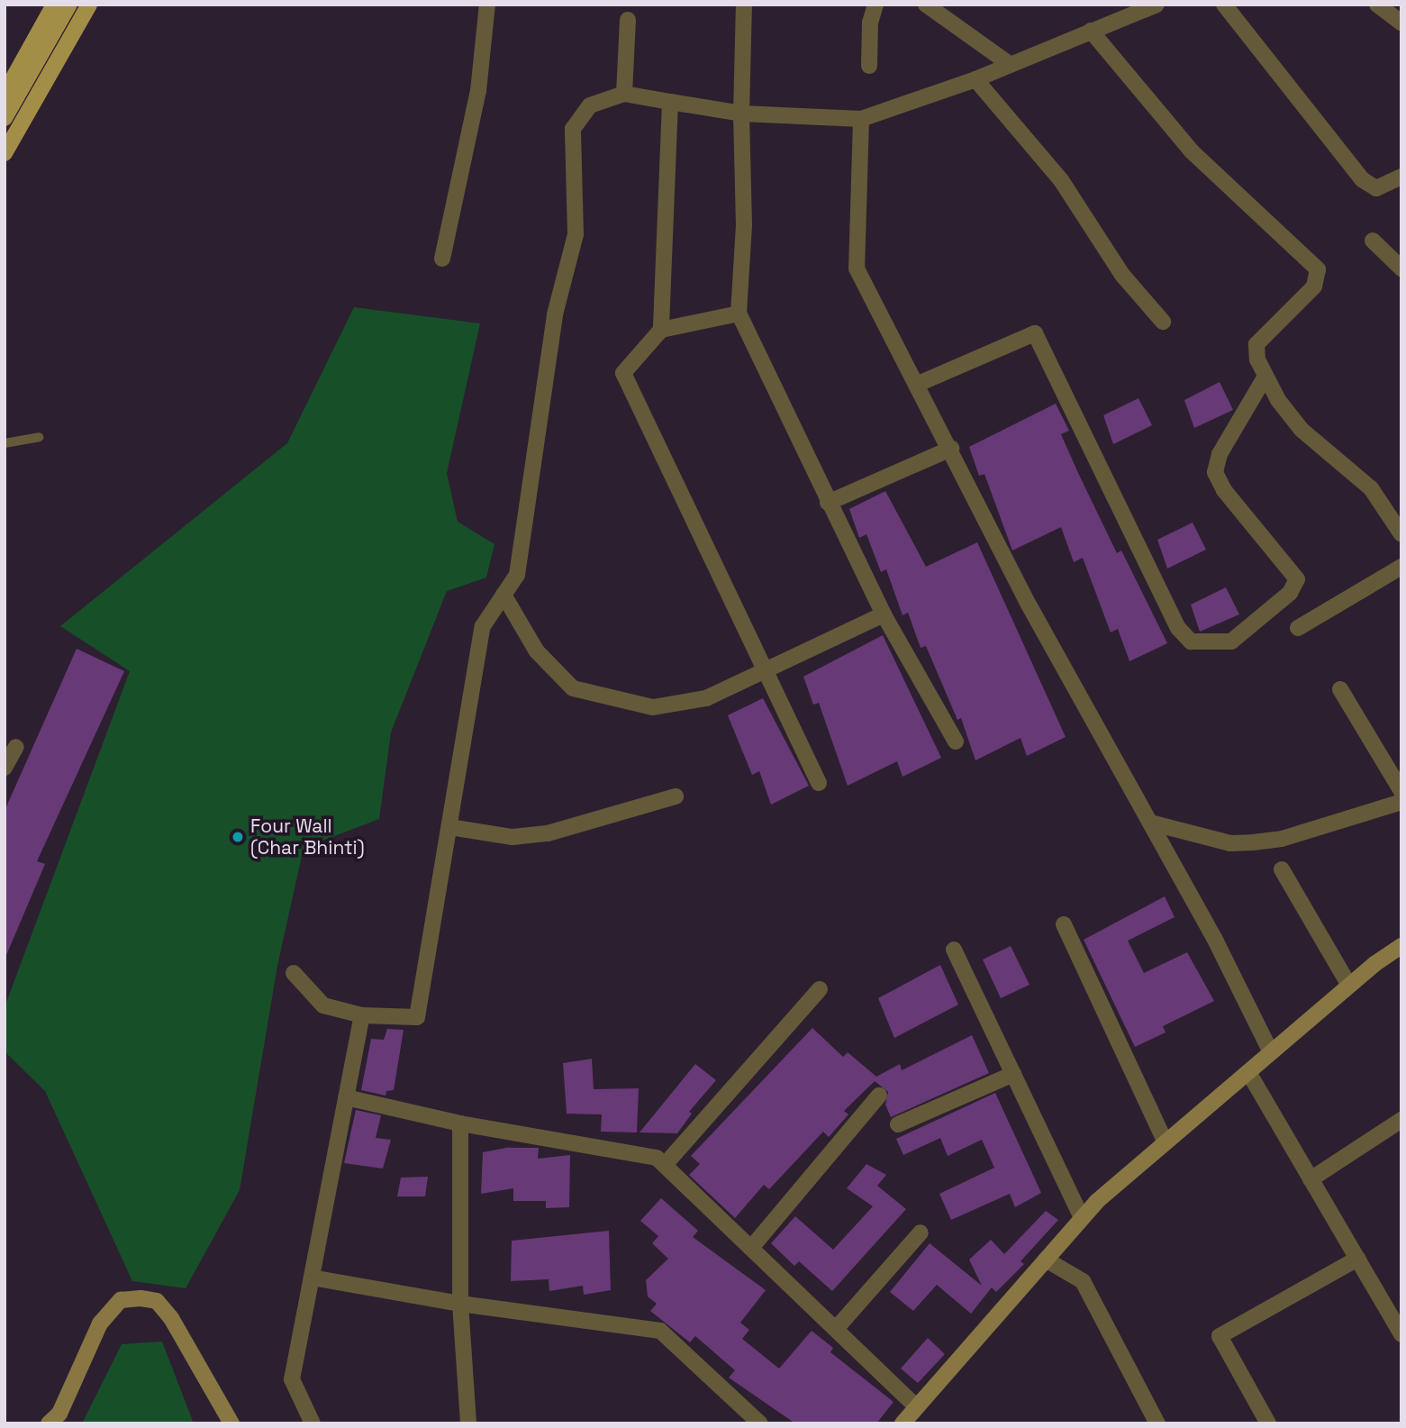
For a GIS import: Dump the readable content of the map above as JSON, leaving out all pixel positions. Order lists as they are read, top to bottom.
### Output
{
  "places": ["Four Wall (Char Bhinti)"]
}
